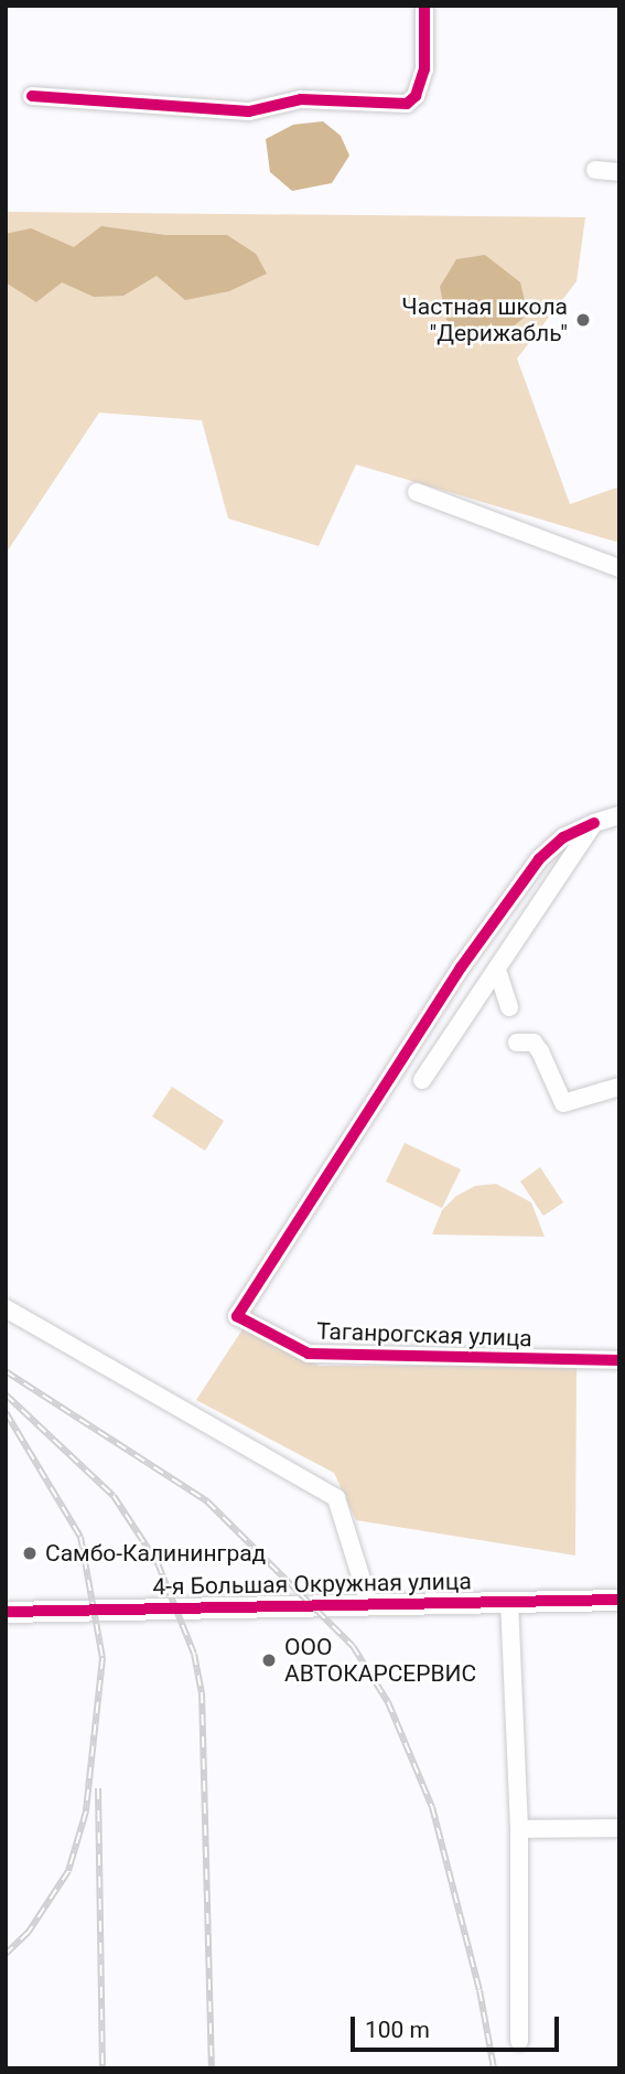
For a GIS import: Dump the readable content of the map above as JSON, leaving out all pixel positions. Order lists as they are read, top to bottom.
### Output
{
  "streets": {
    "street": ["Таганрогская улица", "4-я Большая Окружная улица"]
  },
  "places": ["Частная школа \"Дерижабль\"", "Самбо-Калининград", "ООО АВТОКАРСЕРВИС"],
  "scale_bar": "100 m"
}
